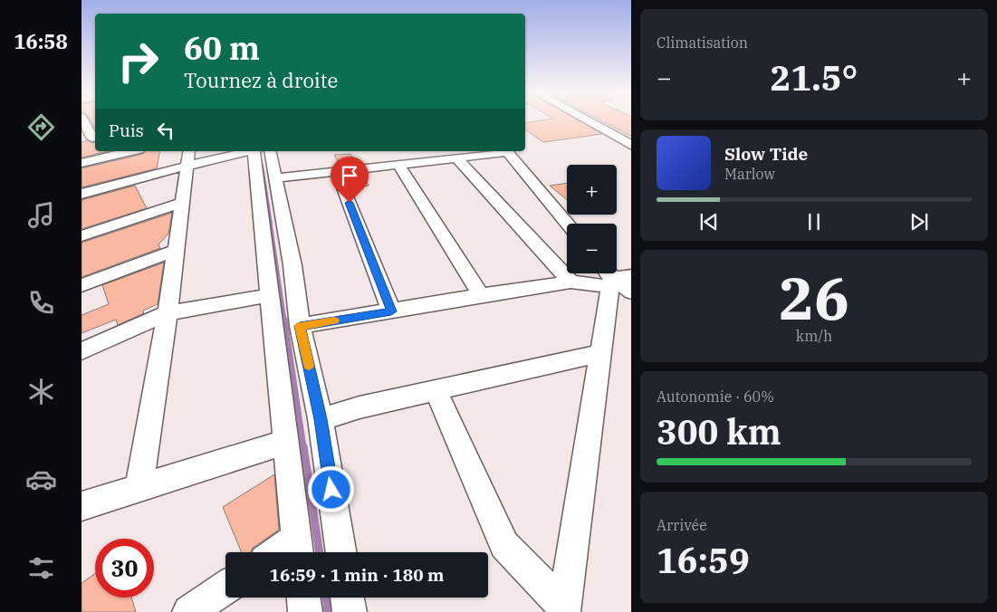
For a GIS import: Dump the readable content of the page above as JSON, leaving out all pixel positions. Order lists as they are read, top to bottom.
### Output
{
  "page": {
    "tabs": "16:58",
    "tile": [
      "Climatisation",
      ["26", "km/h"],
      ["Autonomie · 60%", "300 km"],
      ["Arrivée", "16:59"]
    ],
    "turn": ["60 m", "Tournez à droite"],
    "heat": ["−", "21.5°", "+"],
    "then": "Puis",
    "song": ["Slow Tide", "Marlow"],
    "map_buttons": ["+", "−"],
    "limit": "30",
    "trip": "16:59 · 1 min · 180 m"
  }
}
